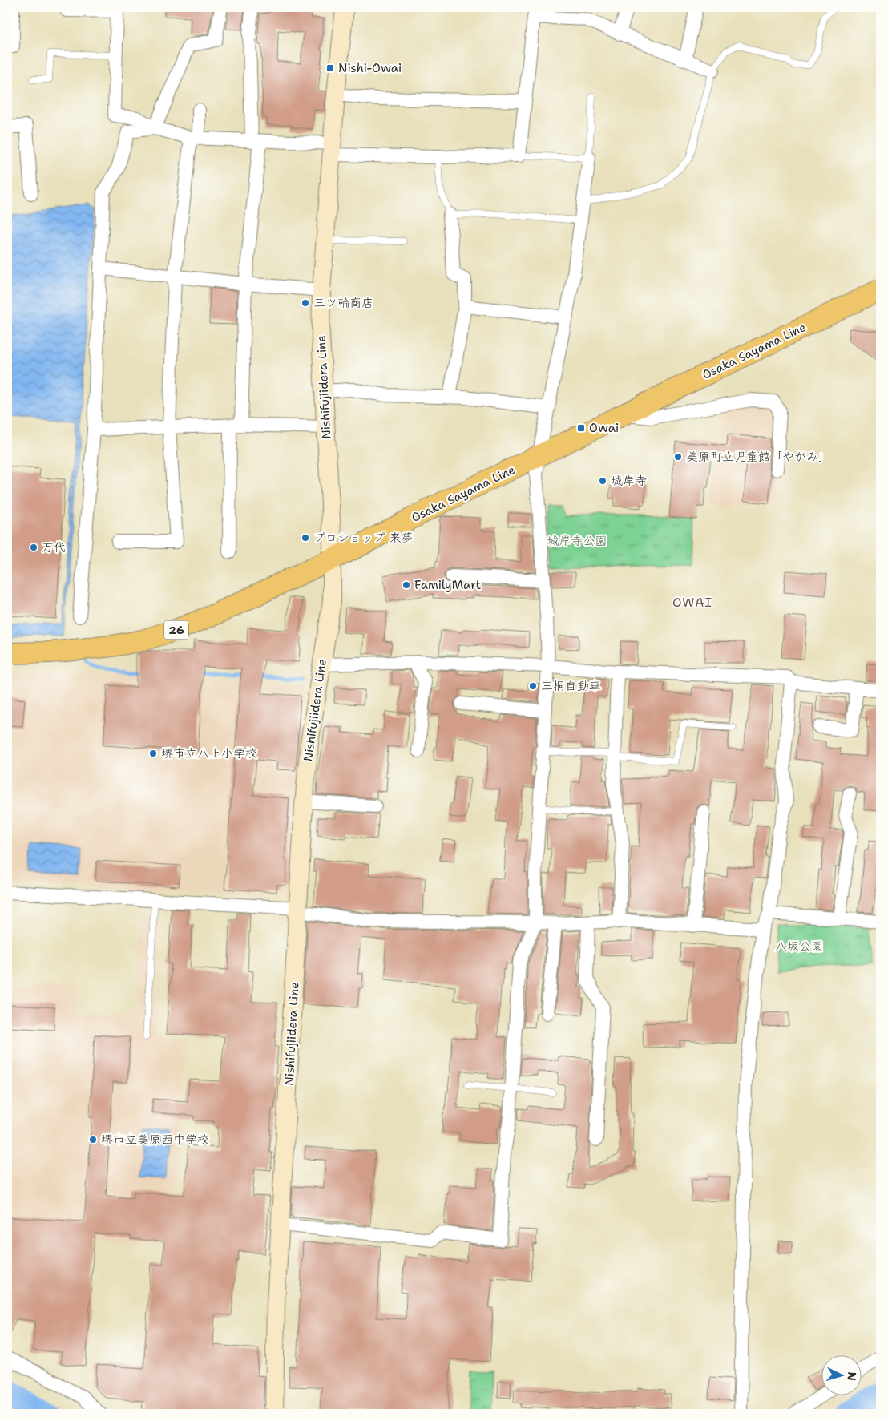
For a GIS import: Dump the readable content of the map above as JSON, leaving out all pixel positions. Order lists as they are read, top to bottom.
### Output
{
  "streets": {
    "main road": ["Osaka Sayama Line", "Nishifujiidera Line", "26"]
  },
  "crossings": [
    ["Osaka Sayama Line", "Nishifujiidera Line"]
  ],
  "districts": ["OWAI"],
  "parks": ["城岸寺公園", "八坂公園"],
  "places": {
    "transit": ["Nishi-Owai", "Owai"],
    "other": [
      "三ツ輪商店",
      "美原町立児童館「やがみ」",
      "城岸寺",
      "プロショップ 来夢",
      "万代",
      "FamilyMart",
      "三桐自動車",
      "堺市立八上小学校",
      "堺市立美原西中学校"
    ]
  },
  "north": "right"
}
